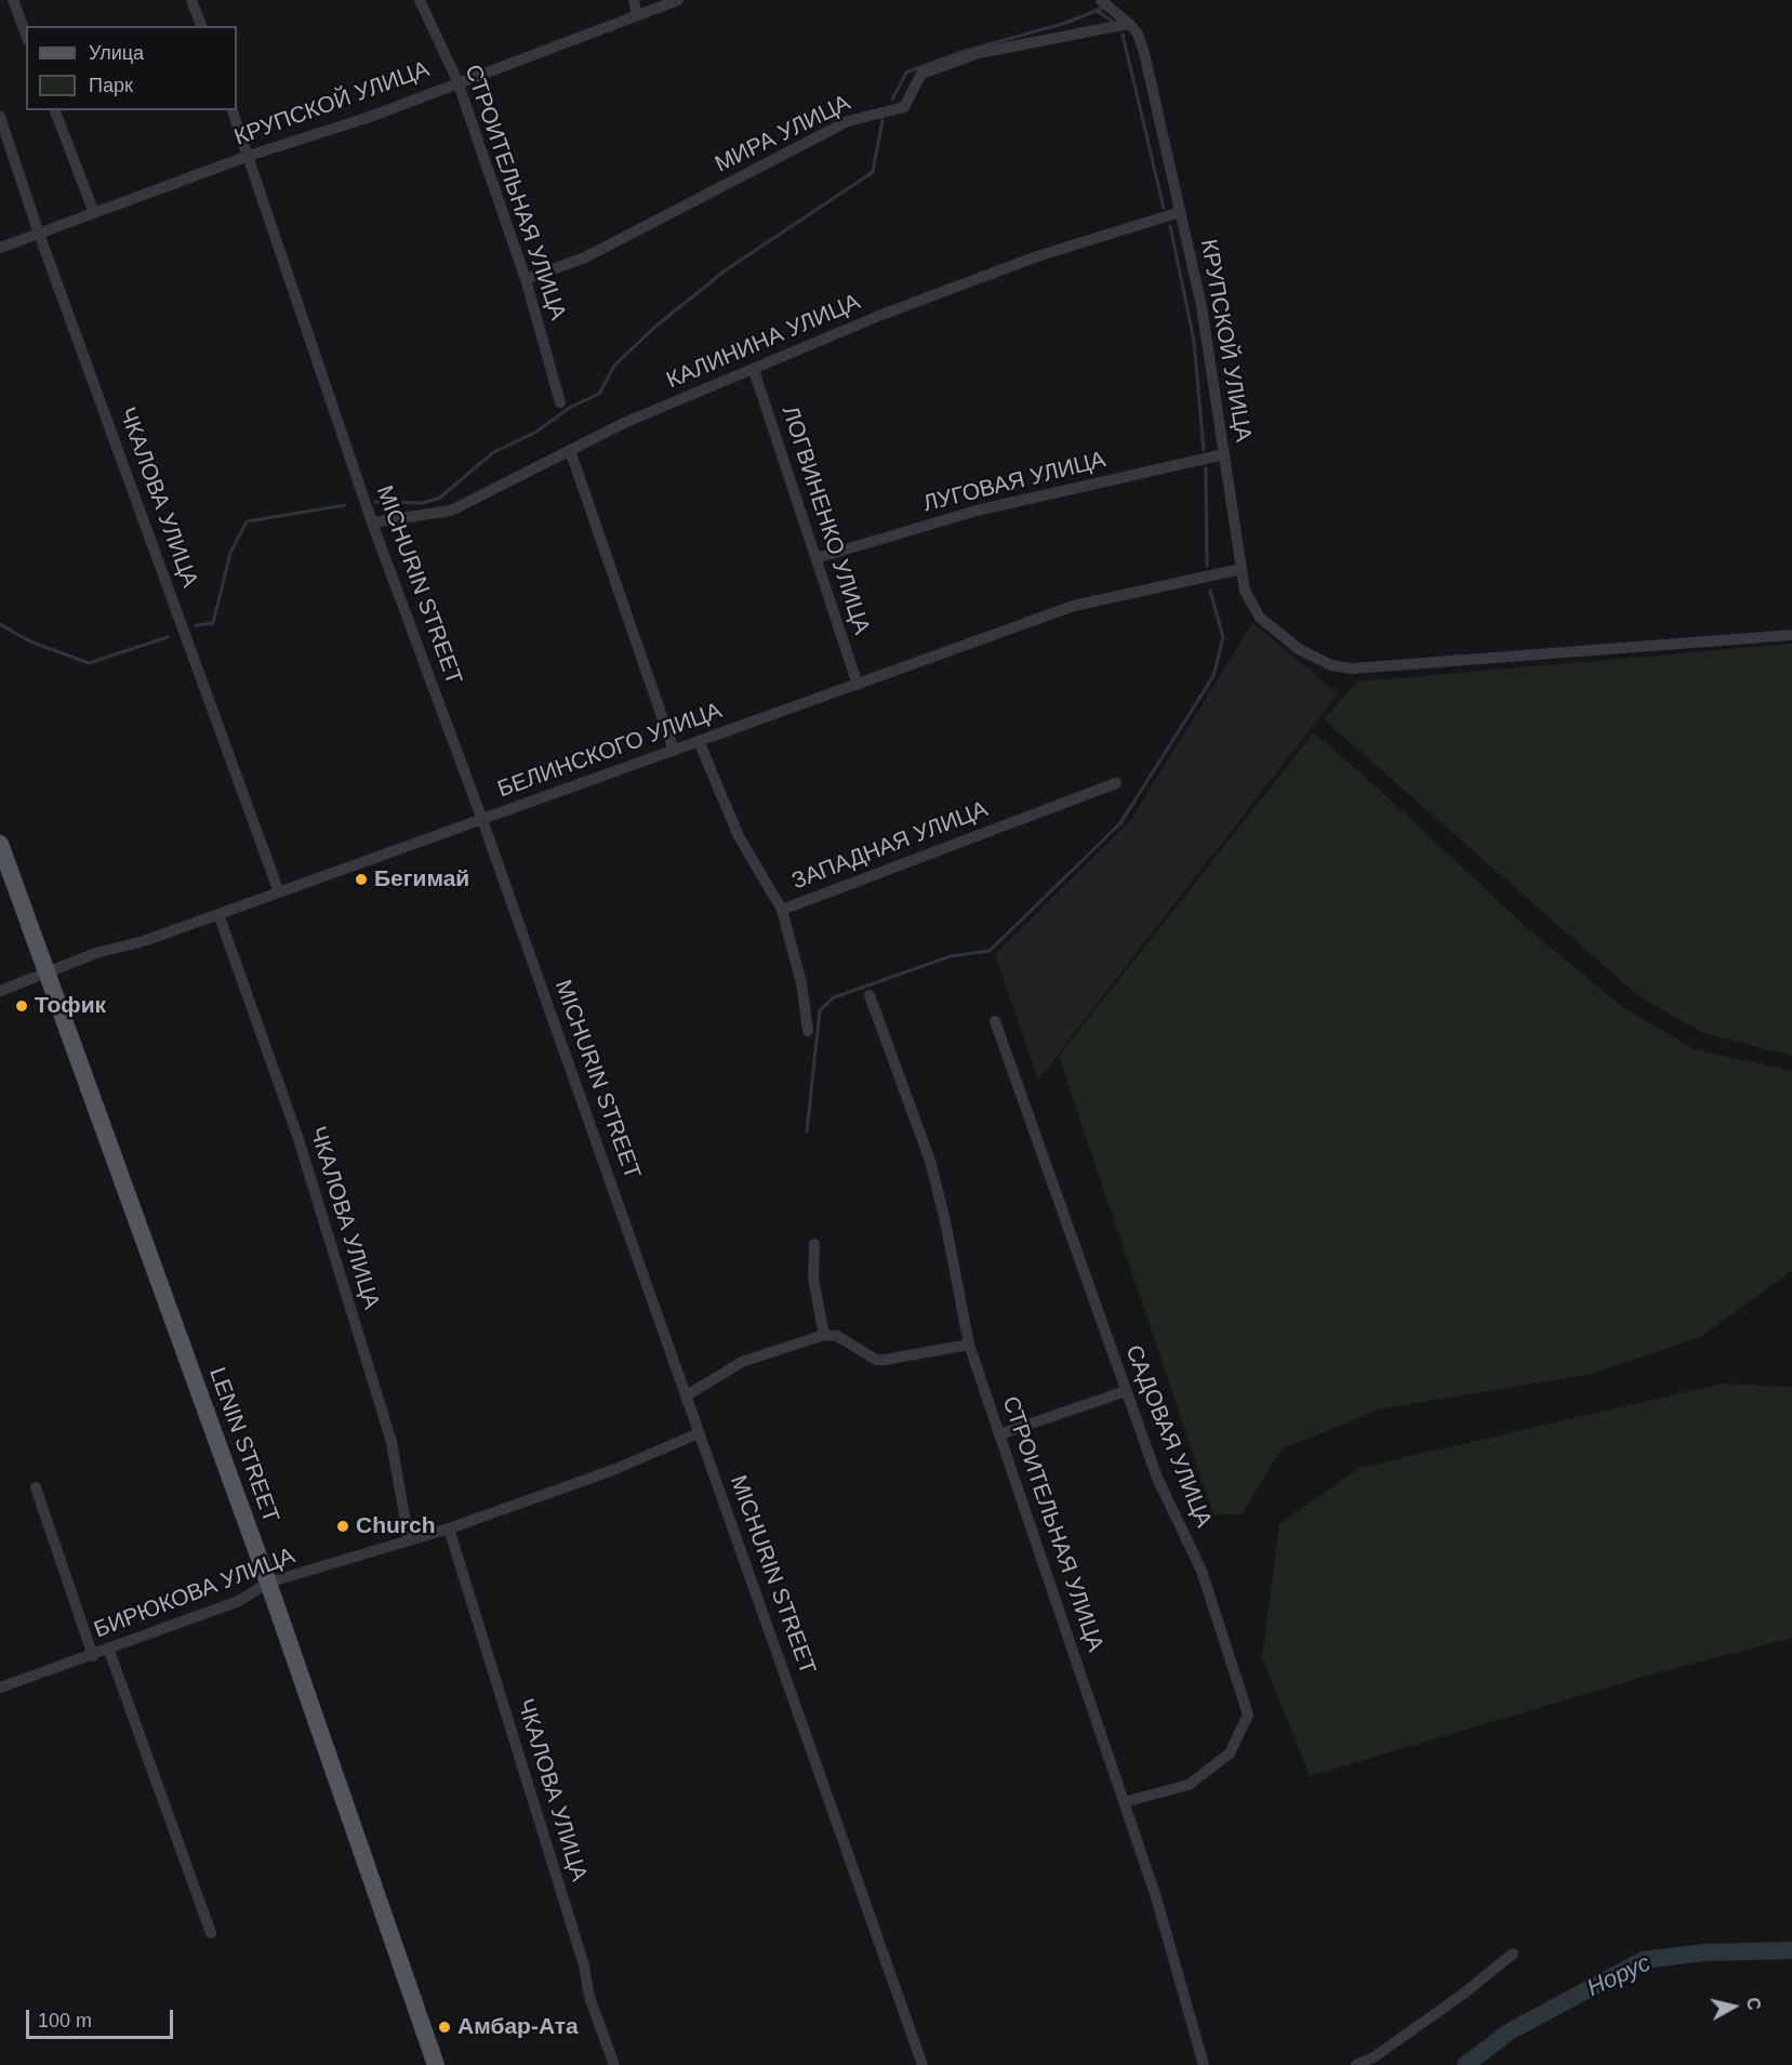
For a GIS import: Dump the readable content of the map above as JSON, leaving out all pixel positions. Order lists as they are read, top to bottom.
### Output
{
  "streets": {
    "main road": ["LENIN STREET"],
    "street": [
      "КРУПСКОЙ УЛИЦА",
      "МИРА УЛИЦА",
      "СТРОИТЕЛЬНАЯ УЛИЦА",
      "КАЛИНИНА УЛИЦА",
      "ЛУГОВАЯ УЛИЦА",
      "ЧКАЛОВА УЛИЦА",
      "ЛОГВИНЕНКО УЛИЦА",
      "MICHURIN STREET",
      "БЕЛИНСКОГО УЛИЦА",
      "ЗАПАДНАЯ УЛИЦА",
      "САДОВАЯ УЛИЦА",
      "БИРЮКОВА УЛИЦА"
    ]
  },
  "crossings": [
    ["КРУПСКОЙ УЛИЦА", "МИРА УЛИЦА"],
    ["КРУПСКОЙ УЛИЦА", "СТРОИТЕЛЬНАЯ УЛИЦА"],
    ["КРУПСКОЙ УЛИЦА", "КАЛИНИНА УЛИЦА"],
    ["КРУПСКОЙ УЛИЦА", "ЛУГОВАЯ УЛИЦА"],
    ["КРУПСКОЙ УЛИЦА", "ЧКАЛОВА УЛИЦА"],
    ["КРУПСКОЙ УЛИЦА", "MICHURIN STREET"],
    ["КРУПСКОЙ УЛИЦА", "БЕЛИНСКОГО УЛИЦА"],
    ["МИРА УЛИЦА", "СТРОИТЕЛЬНАЯ УЛИЦА"],
    ["СТРОИТЕЛЬНАЯ УЛИЦА", "САДОВАЯ УЛИЦА"],
    ["КАЛИНИНА УЛИЦА", "ЛОГВИНЕНКО УЛИЦА"],
    ["КАЛИНИНА УЛИЦА", "MICHURIN STREET"],
    ["ЛУГОВАЯ УЛИЦА", "ЛОГВИНЕНКО УЛИЦА"],
    ["ЧКАЛОВА УЛИЦА", "БЕЛИНСКОГО УЛИЦА"],
    ["ЧКАЛОВА УЛИЦА", "БИРЮКОВА УЛИЦА"],
    ["ЛОГВИНЕНКО УЛИЦА", "БЕЛИНСКОГО УЛИЦА"],
    ["MICHURIN STREET", "БЕЛИНСКОГО УЛИЦА"],
    ["MICHURIN STREET", "БИРЮКОВА УЛИЦА"],
    ["БЕЛИНСКОГО УЛИЦА", "ЗАПАДНАЯ УЛИЦА"],
    ["БЕЛИНСКОГО УЛИЦА", "LENIN STREET"],
    ["LENIN STREET", "БИРЮКОВА УЛИЦА"]
  ],
  "water": ["Норус"],
  "places": [
    "Бегимай",
    "Тофик",
    "Сhurch",
    "Амбар-Ата"
  ],
  "legend": ["Улица", "Парк"],
  "scale_bar": "100 m",
  "north": "right"
}
